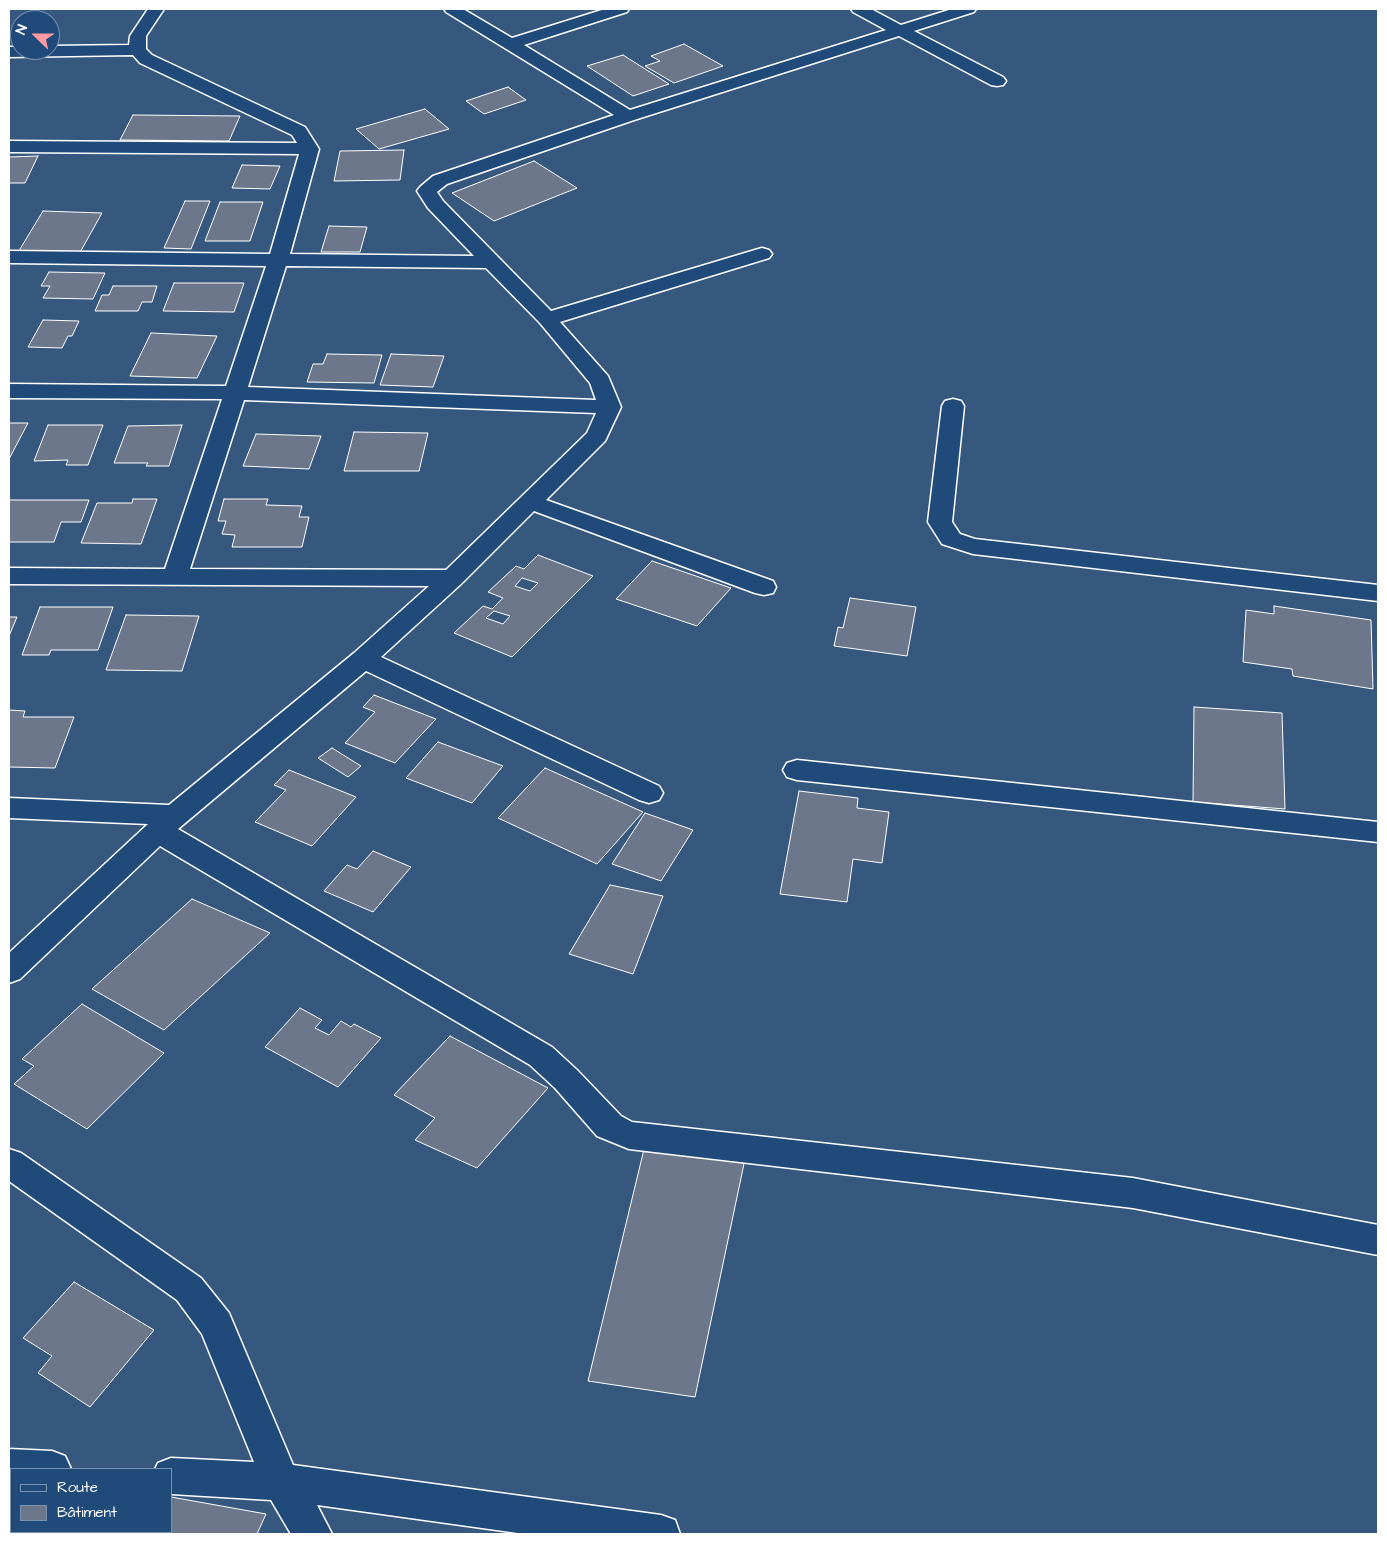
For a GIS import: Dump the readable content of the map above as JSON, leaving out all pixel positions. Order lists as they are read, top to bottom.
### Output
{
  "legend": ["Route", "Bâtiment"],
  "north": "left"
}
